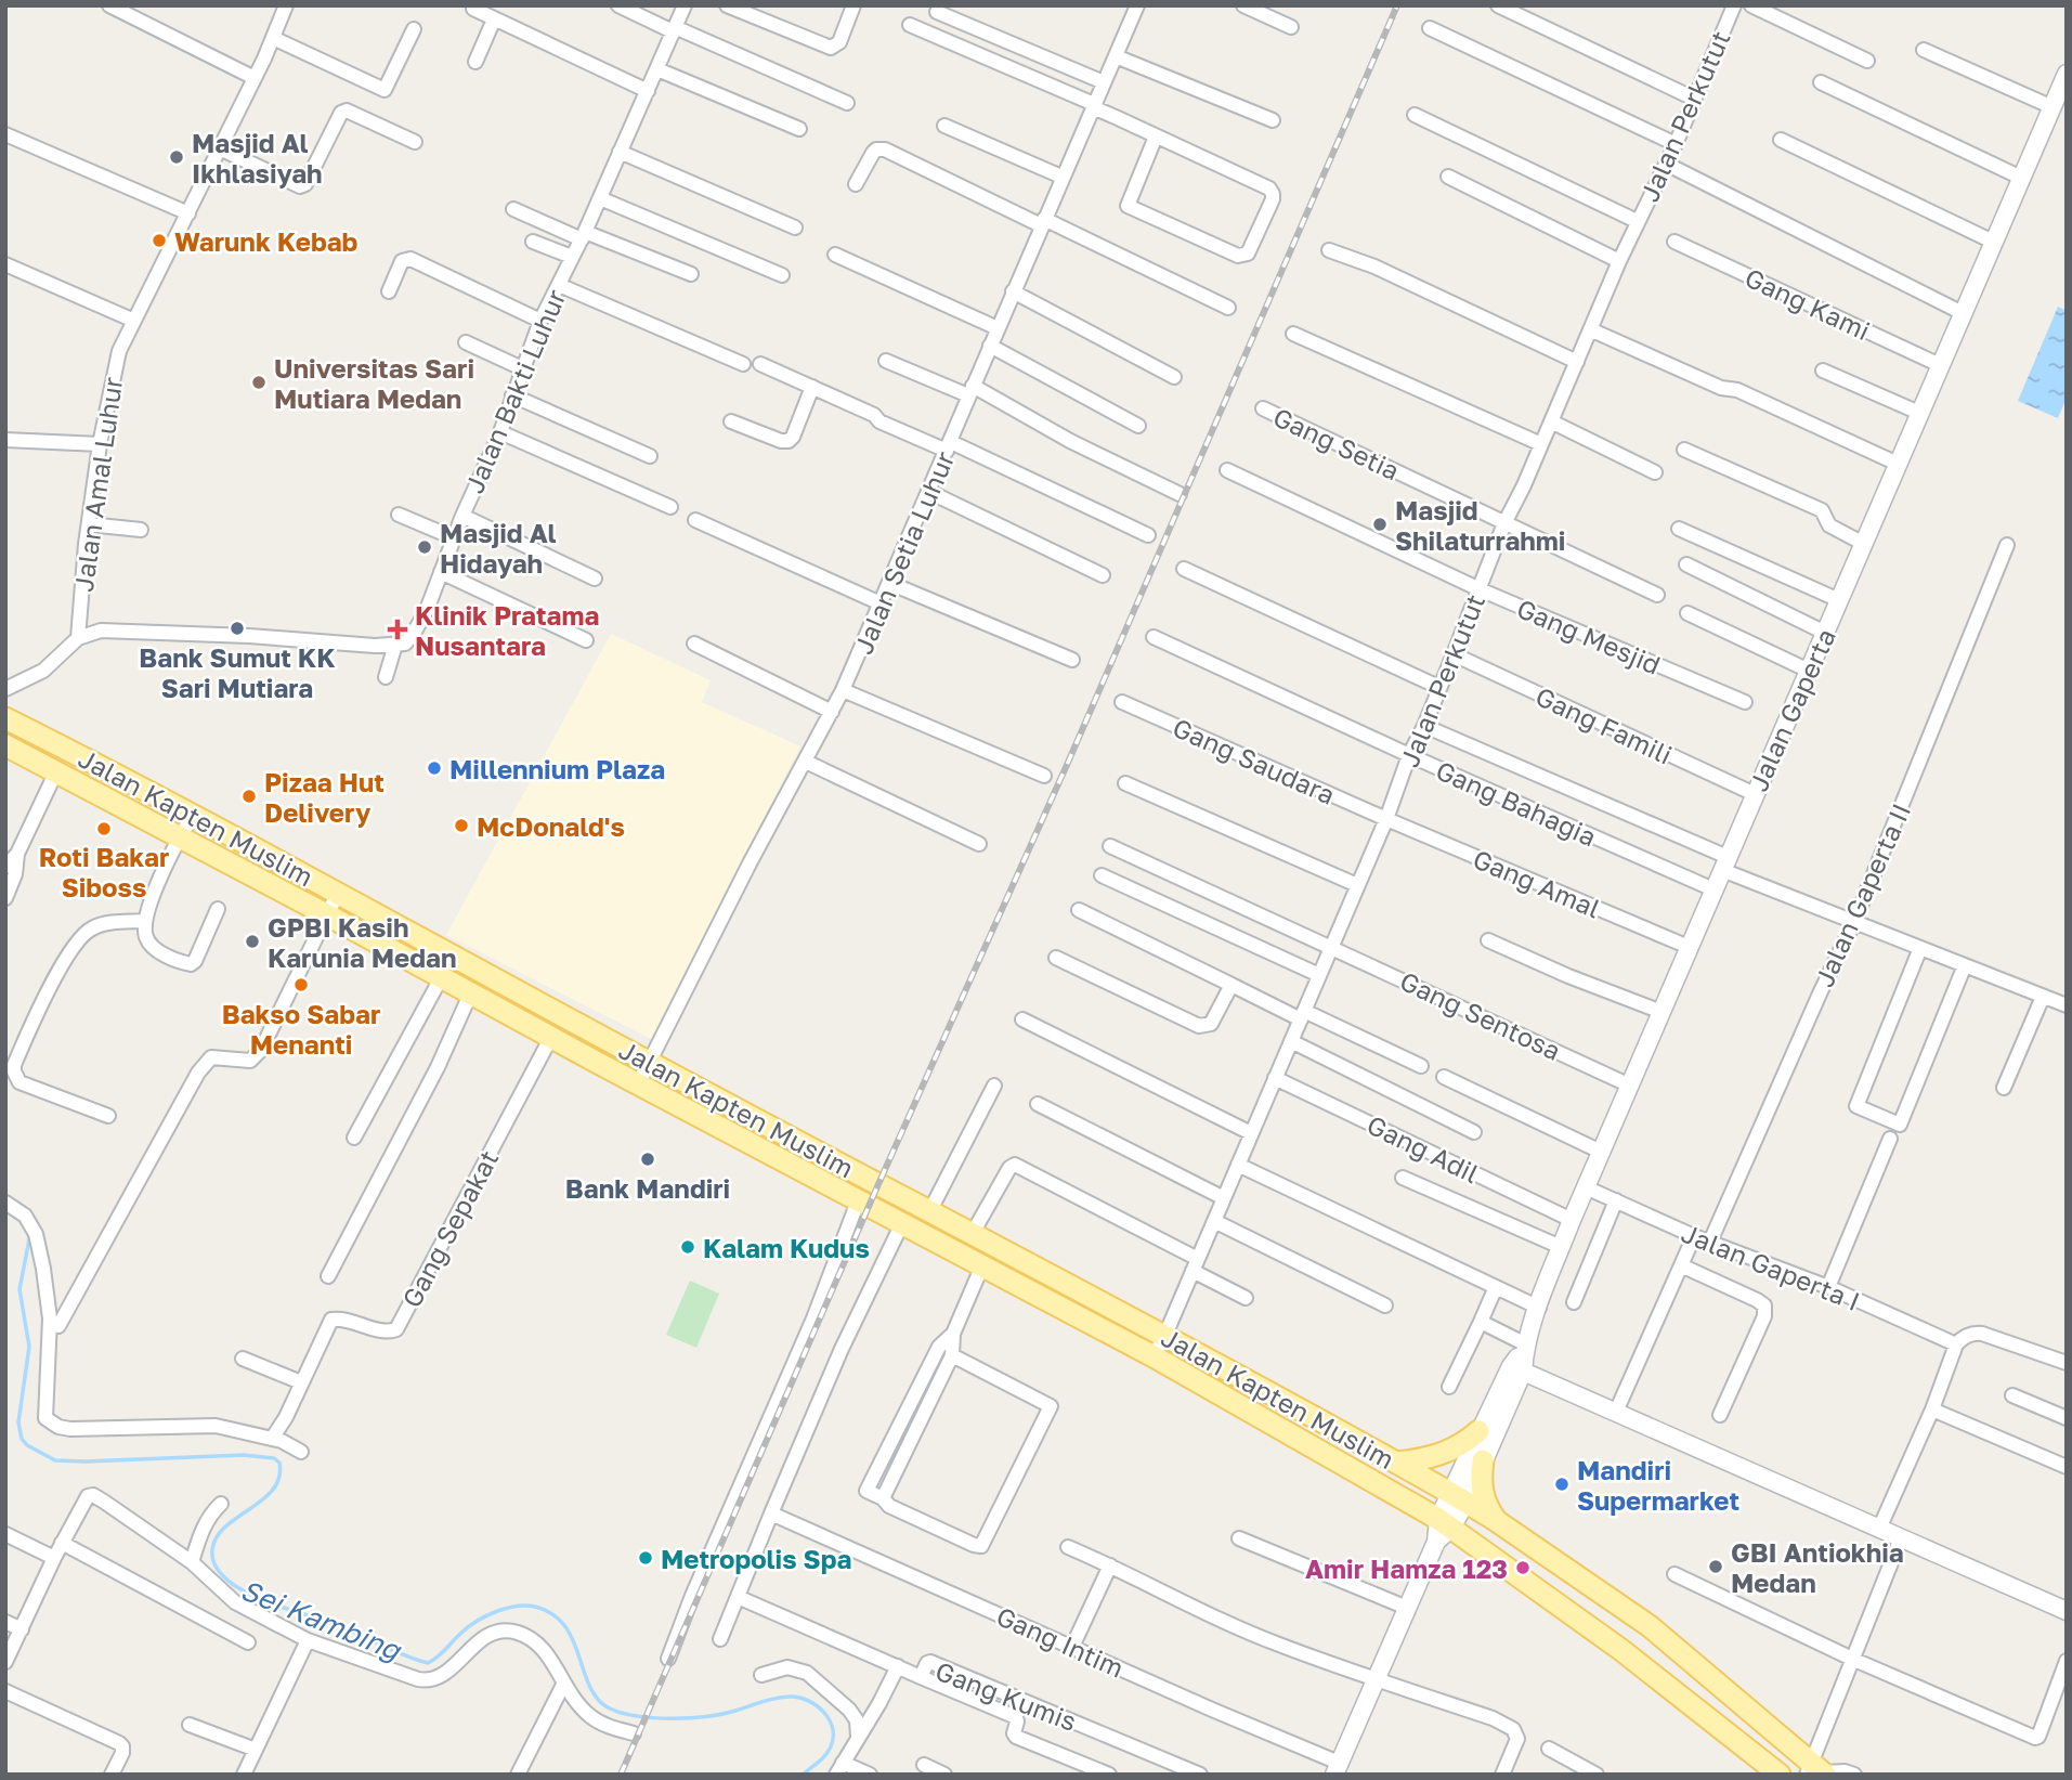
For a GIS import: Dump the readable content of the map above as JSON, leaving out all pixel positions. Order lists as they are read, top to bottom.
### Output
{
  "streets": {
    "main road": ["Jalan Kapten Muslim"],
    "street": [
      "Jalan Perkutut",
      "Gang Kami",
      "Jalan Bakti Luhur",
      "Gang Setia",
      "Jalan Amal Luhur",
      "Jalan Setia Luhur",
      "Gang Mesjid",
      "Jalan Gaperta",
      "Gang Famili",
      "Gang Saudara",
      "Gang Bahagia",
      "Gang Amal",
      "Jalan Gaperta II",
      "Gang Sentosa",
      "Gang Adil",
      "Gang Sepakat",
      "Jalan Gaperta I",
      "Gang Intim",
      "Gang Kumis"
    ]
  },
  "crossings": [
    ["Jalan Perkutut", "Gang Setia"],
    ["Jalan Perkutut", "Gang Mesjid"],
    ["Jalan Perkutut", "Gang Famili"],
    ["Jalan Perkutut", "Gang Saudara"],
    ["Jalan Perkutut", "Gang Bahagia"],
    ["Jalan Perkutut", "Jalan Kapten Muslim"],
    ["Jalan Perkutut", "Gang Amal"],
    ["Jalan Perkutut", "Gang Sentosa"],
    ["Jalan Perkutut", "Gang Adil"],
    ["Gang Kami", "Jalan Gaperta"],
    ["Jalan Setia Luhur", "Jalan Kapten Muslim"],
    ["Jalan Gaperta", "Gang Famili"],
    ["Jalan Gaperta", "Gang Bahagia"],
    ["Jalan Gaperta", "Jalan Kapten Muslim"],
    ["Jalan Gaperta", "Gang Amal"],
    ["Jalan Gaperta", "Gang Sentosa"],
    ["Jalan Gaperta", "Gang Adil"],
    ["Jalan Gaperta", "Jalan Gaperta I"],
    ["Gang Saudara", "Gang Amal"],
    ["Jalan Kapten Muslim", "Gang Sepakat"],
    ["Jalan Gaperta II", "Jalan Gaperta I"]
  ],
  "water": ["Sei Kambing"],
  "places": {
    "other": [
      "Masjid Al Ikhlasiyah",
      "Warunk Kebab",
      "Universitas Sari Mutiara Medan",
      "Masjid Shilaturrahmi",
      "Masjid Al Hidayah",
      "Bank Sumut KK Sari Mutiara",
      "Millennium Plaza",
      "Pizaa Hut Delivery",
      "McDonald's",
      "Roti Bakar Siboss",
      "GPBI Kasih Karunia Medan",
      "Bakso Sabar Menanti",
      "Bank Mandiri",
      "Kalam Kudus",
      "Mandiri Supermarket",
      "Metropolis Spa",
      "GBI Antiokhia Medan",
      "Amir Hamza 123"
    ],
    "health": ["Klinik Pratama Nusantara"]
  }
}
